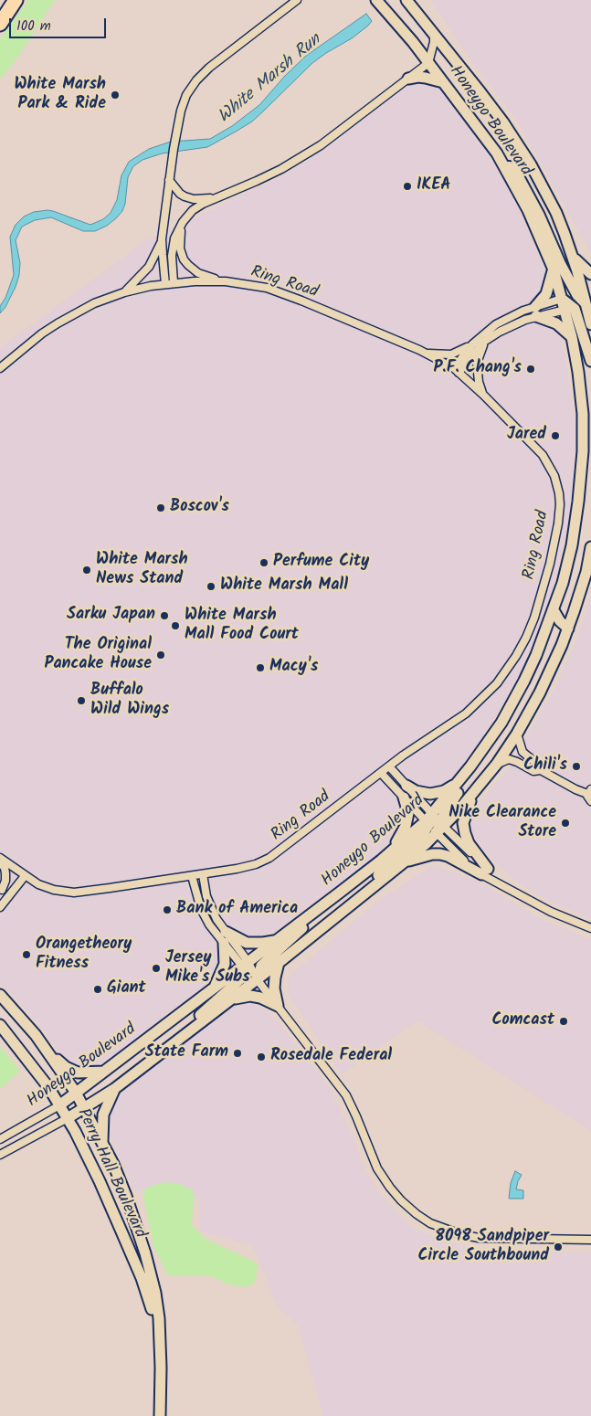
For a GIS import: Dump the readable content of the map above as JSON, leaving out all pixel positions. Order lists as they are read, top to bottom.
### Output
{
  "streets": {
    "main road": ["Honeygo Boulevard", "Perry Hall Boulevard"],
    "street": ["Ring Road"]
  },
  "crossings": [
    ["Honeygo Boulevard", "Perry Hall Boulevard"]
  ],
  "water": ["White Marsh Run"],
  "places": [
    "White Marsh Park & Ride",
    "IKEA",
    "P.F. Chang's",
    "Jared",
    "Boscov's",
    "Perfume City",
    "White Marsh News Stand",
    "White Marsh Mall",
    "Sarku Japan",
    "White Marsh Mall Food Court",
    "The Original Pancake House",
    "Macy's",
    "Buffalo Wild Wings",
    "Chili's",
    "Nike Clearance Store",
    "Bank of America",
    "Orangetheory Fitness",
    "Jersey Mike's Subs",
    "Giant",
    "Comcast",
    "State Farm",
    "Rosedale Federal",
    "8098 Sandpiper Circle Southbound"
  ],
  "scale_bar": "100 m"
}
